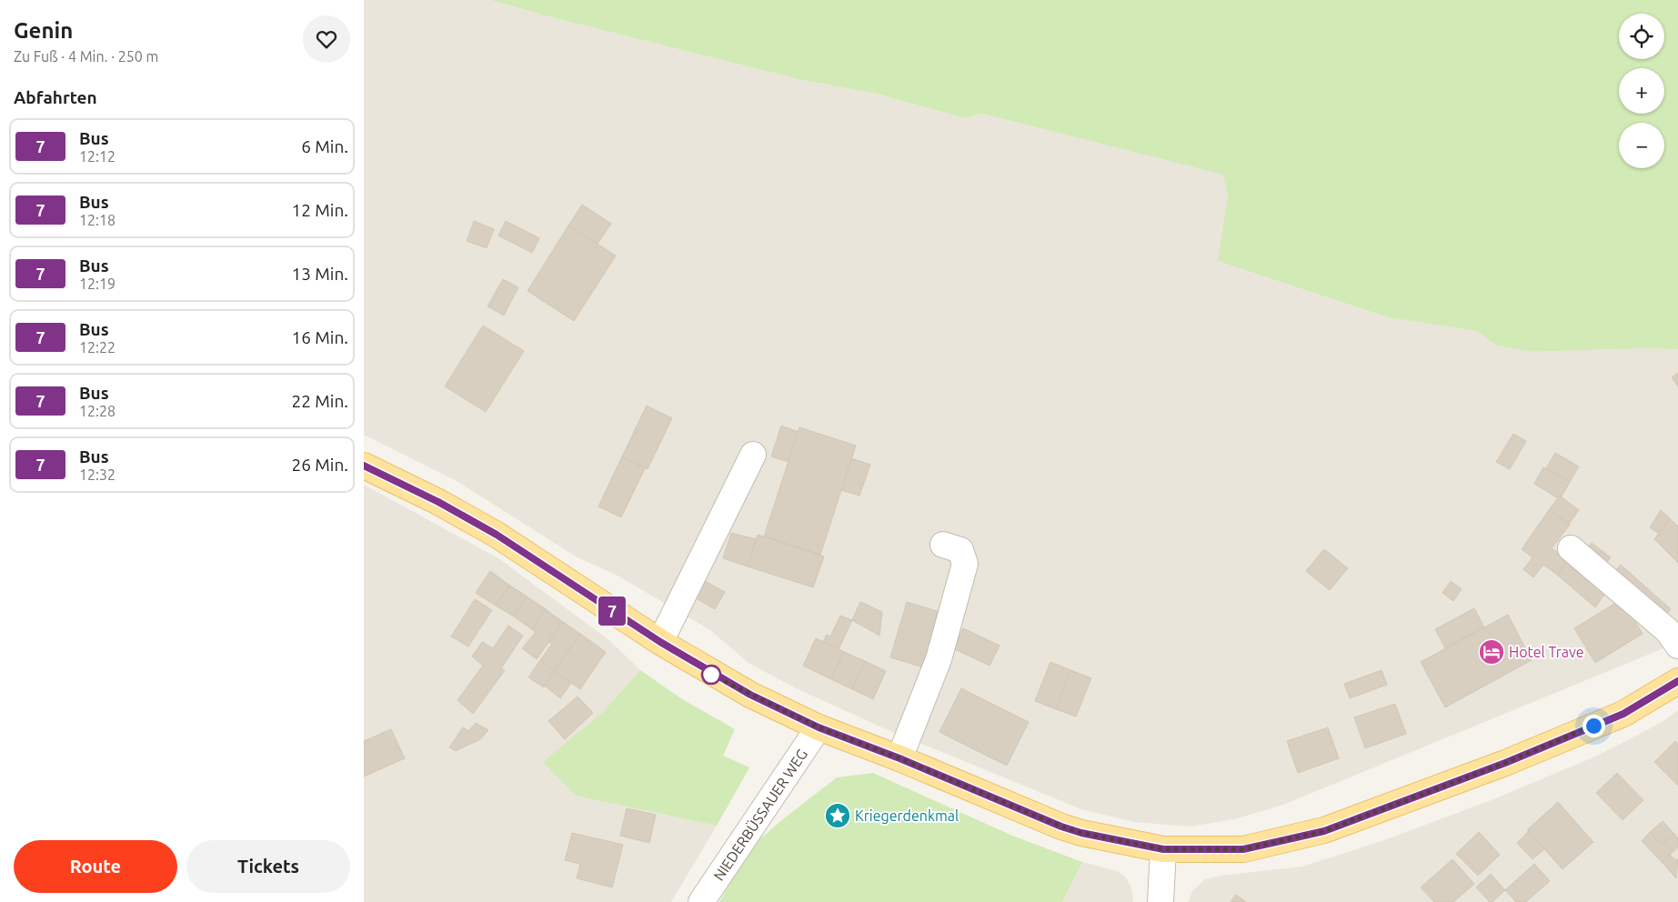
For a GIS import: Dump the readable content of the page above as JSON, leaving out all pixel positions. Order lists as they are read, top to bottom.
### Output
{
  "streets": {
    "street": ["NIEDERBÜSSAUER WEG"]
  },
  "places": {
    "hotel": ["Hotel Trave"],
    "place": ["Kriegerdenkmal"]
  },
  "lines": ["bus line 7"],
  "page": {
    "heading": [
      ["Genin", "Zu Fuß · 4 Min. · 250 m"],
      "Abfahrten"
    ],
    "on_map": "7",
    "map_buttons": ["+", "−"],
    "list": [
      {
        "mark": "7",
        "name": "Bus",
        "note": "12:12",
        "value": "6 Min."
      },
      {
        "mark": "7",
        "name": "Bus",
        "note": "12:18",
        "value": "12 Min."
      },
      {
        "mark": "7",
        "name": "Bus",
        "note": "12:19",
        "value": "13 Min."
      },
      {
        "mark": "7",
        "name": "Bus",
        "note": "12:22",
        "value": "16 Min."
      },
      {
        "mark": "7",
        "name": "Bus",
        "note": "12:28",
        "value": "22 Min."
      },
      {
        "mark": "7",
        "name": "Bus",
        "note": "12:32",
        "value": "26 Min."
      }
    ],
    "buttons": ["Route", "Tickets"]
  }
}
